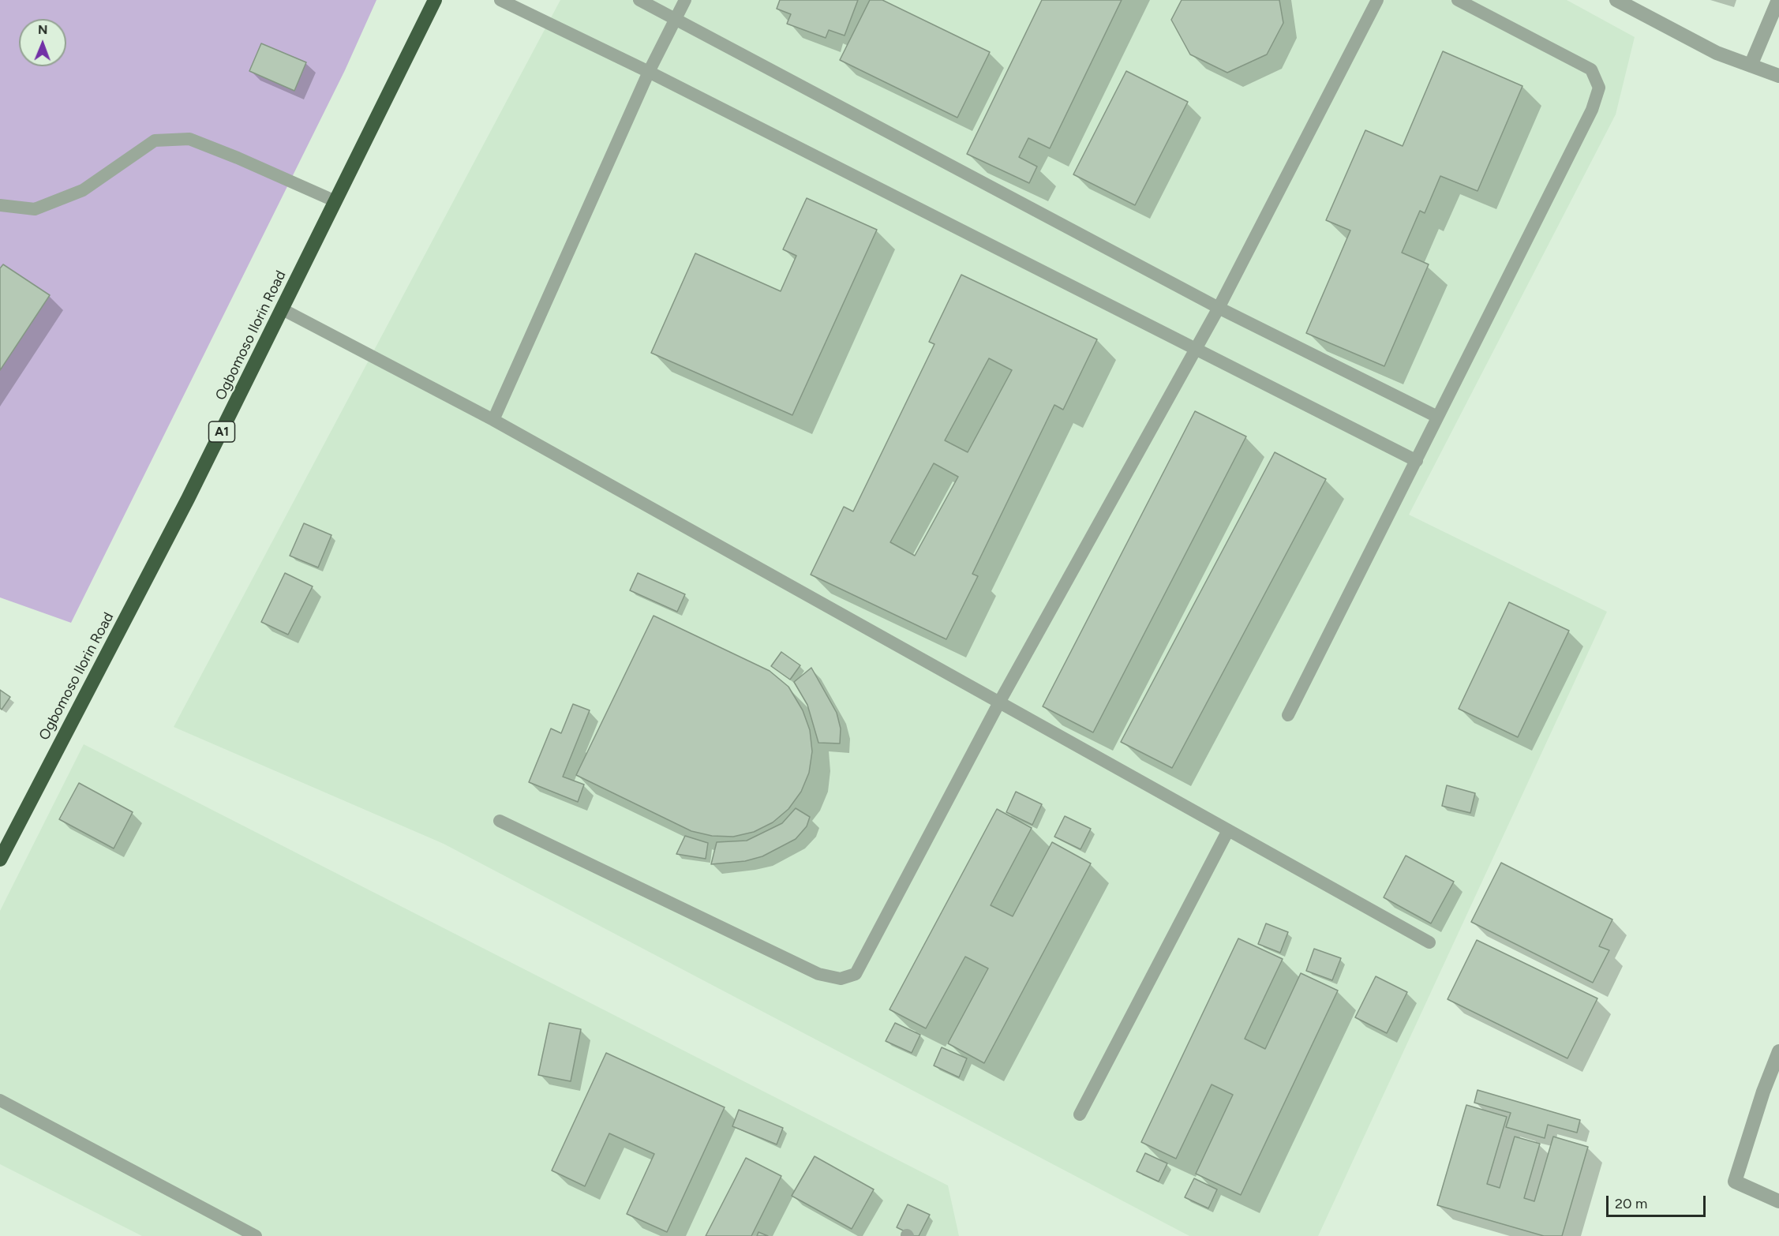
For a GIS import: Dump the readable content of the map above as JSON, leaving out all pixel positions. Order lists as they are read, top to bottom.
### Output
{
  "streets": {
    "highway": ["Ogbomoso Ilorin Road", "A1"]
  },
  "scale_bar": "20 m",
  "north": "top"
}
